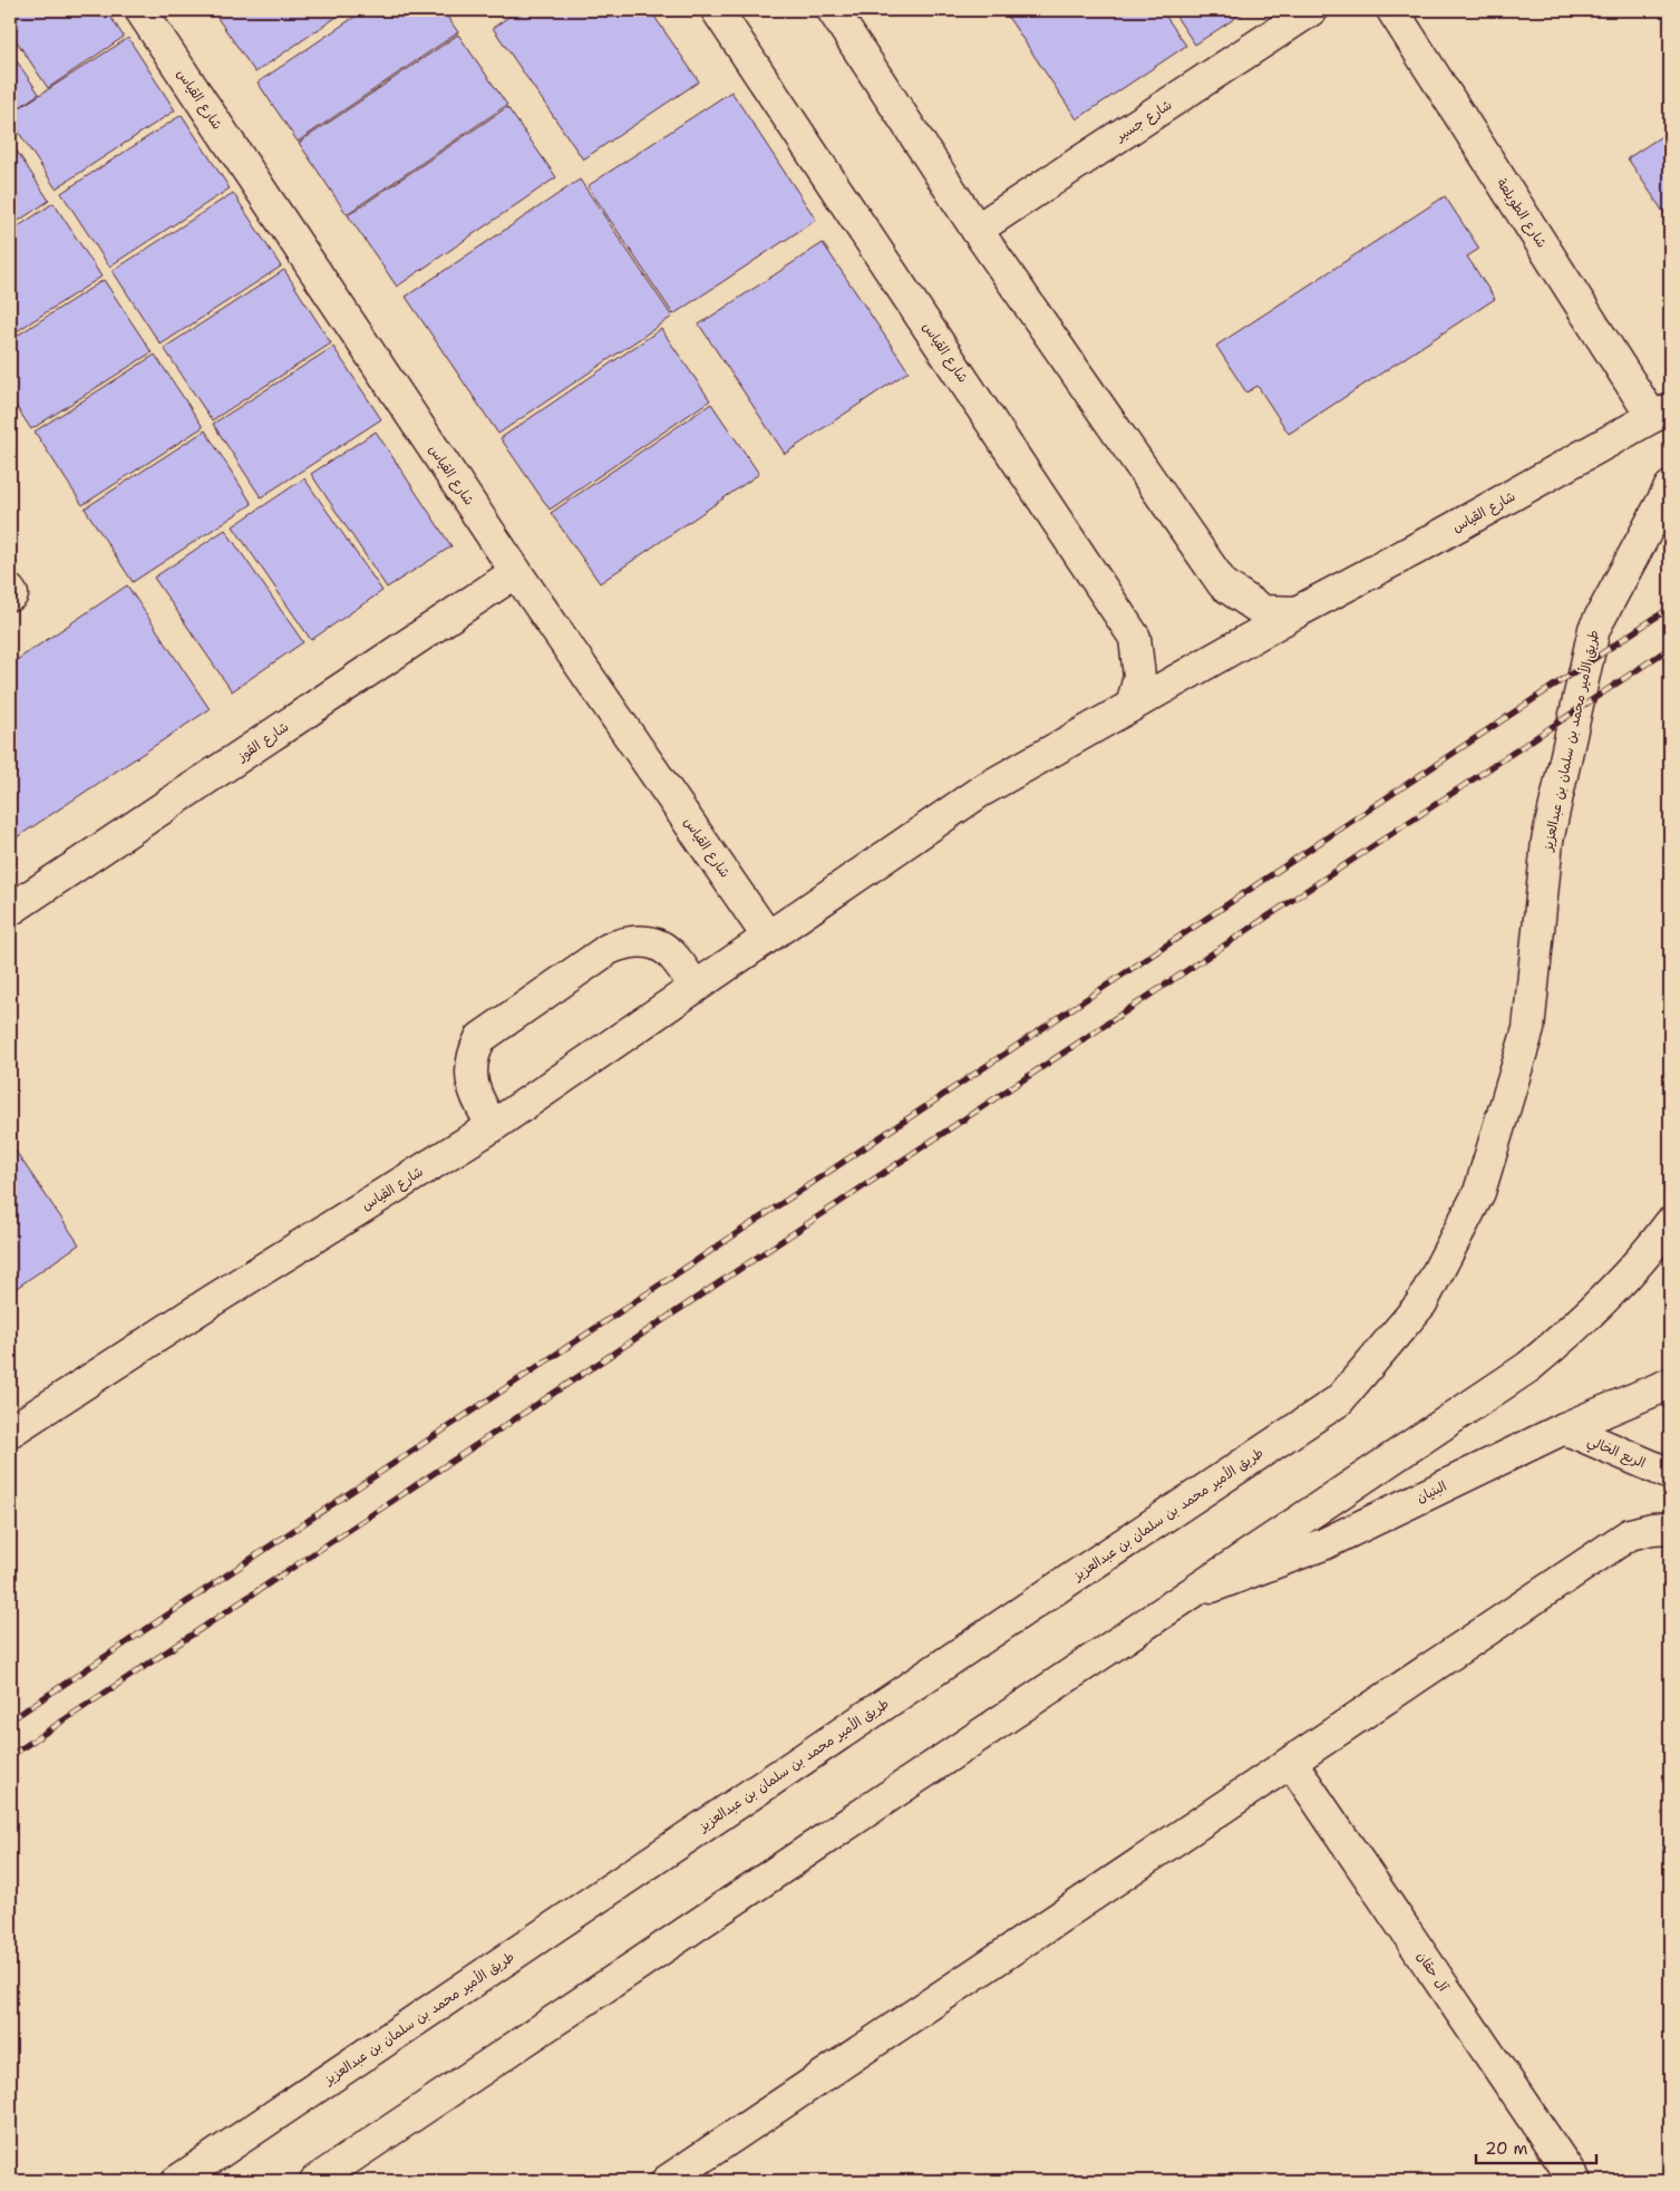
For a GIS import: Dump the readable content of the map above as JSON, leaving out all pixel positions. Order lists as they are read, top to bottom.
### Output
{
  "streets": {
    "street": [
      "شارع القياس",
      "شارع جسير",
      "شارع الطويلعة",
      "طريق الأمير محمد بن سلمان بن عبدالعزيز",
      "شارع القوز",
      "الربع الخالي",
      "البنيان",
      "آل حقان"
    ]
  },
  "crossings": [
    ["شارع القياس", "شارع جسير"],
    ["شارع القياس", "شارع الطويلعة"],
    ["شارع القياس", "شارع القوز"],
    ["الربع الخالي", "البنيان"]
  ],
  "scale_bar": "20 m"
}
